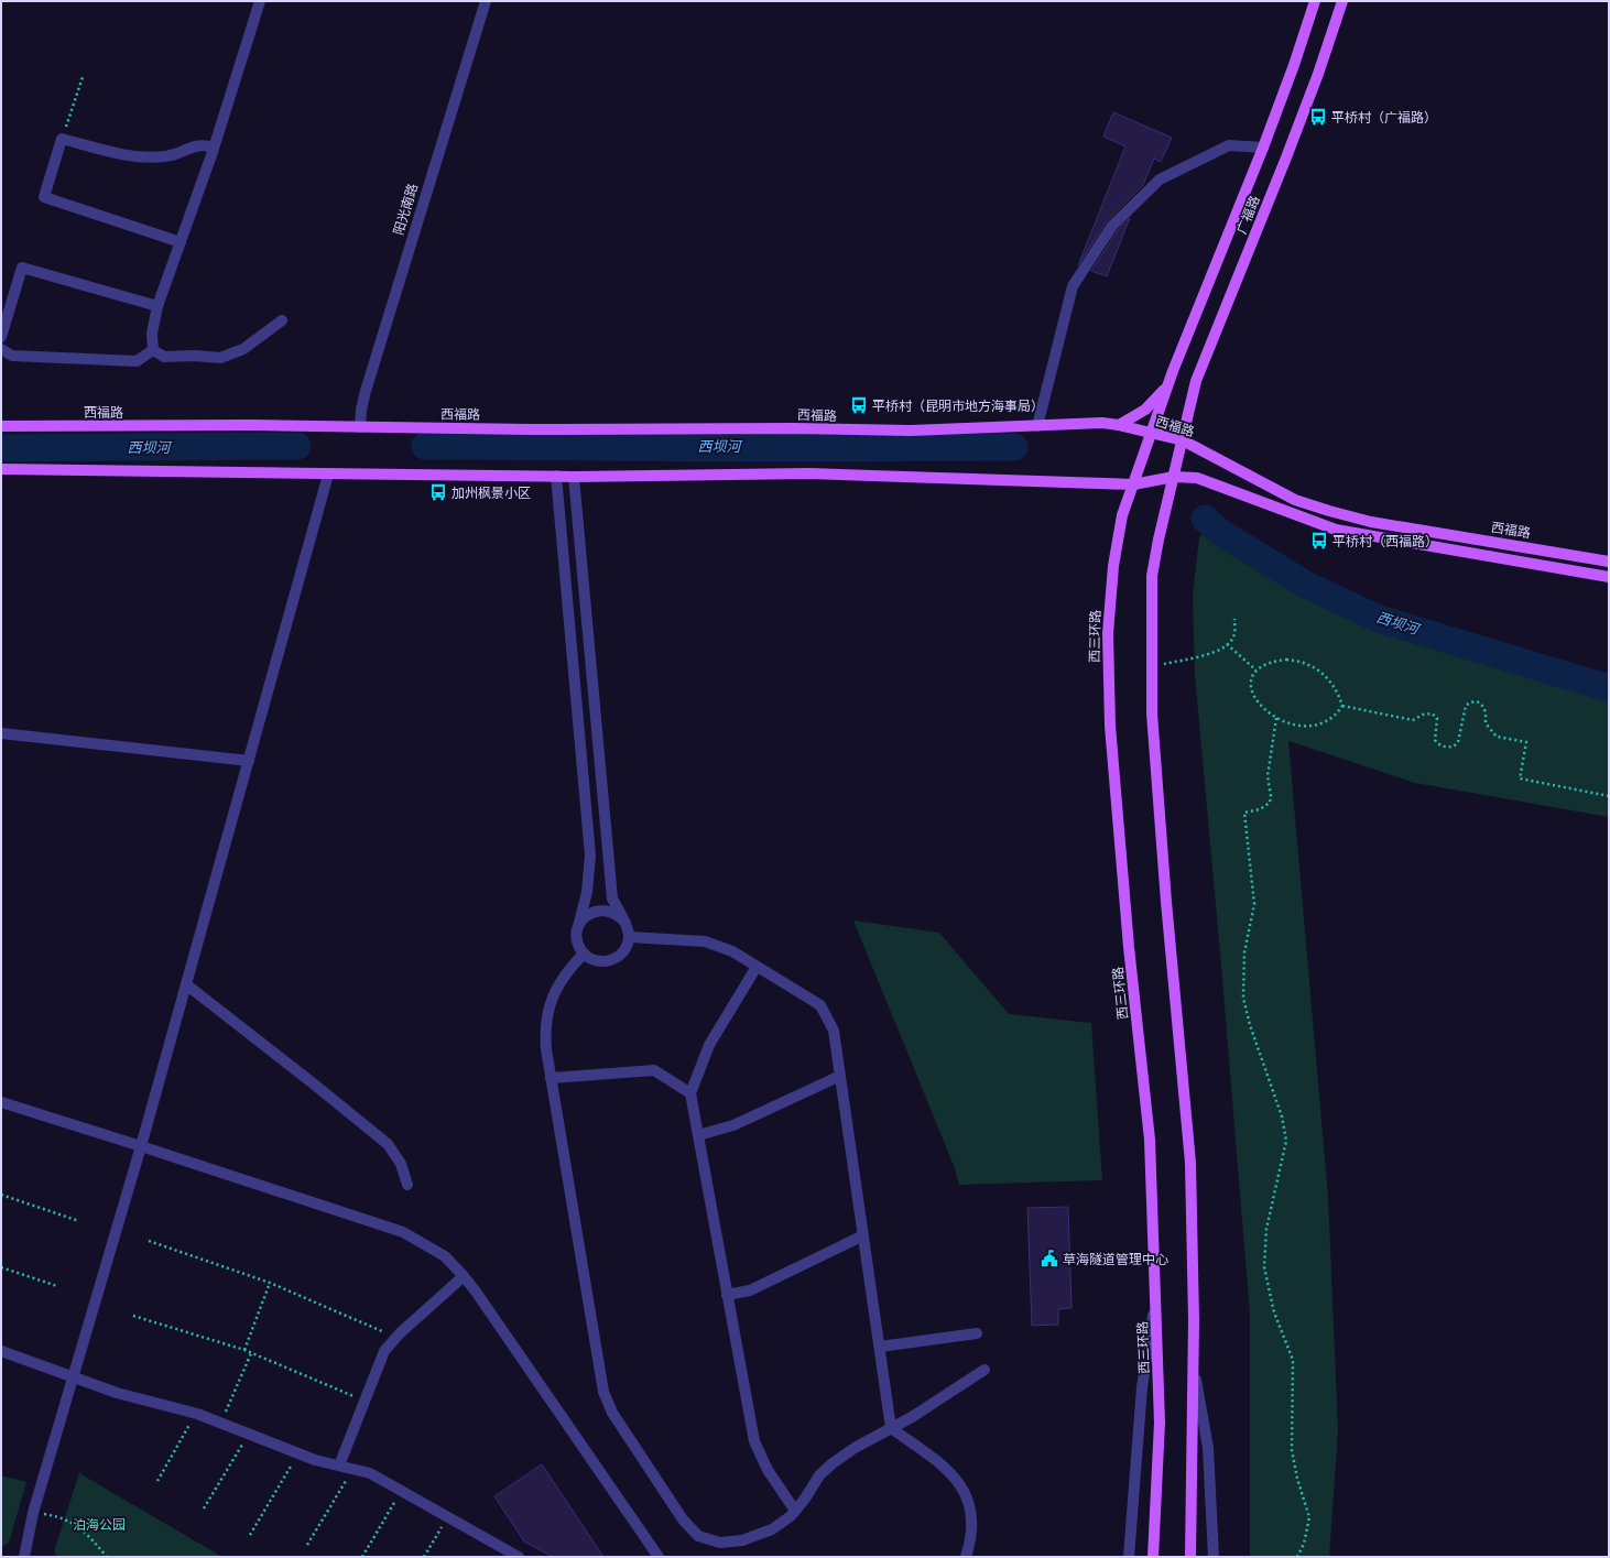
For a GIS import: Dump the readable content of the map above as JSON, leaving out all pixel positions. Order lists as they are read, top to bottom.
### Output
{
  "streets": {
    "main road": ["广福路", "西福路", "西三环路"],
    "street": ["阳光南路"]
  },
  "crossings": [
    ["阳光南路", "西福路"],
    ["广福路", "西福路"],
    ["广福路", "西三环路"],
    ["西福路", "西三环路"]
  ],
  "water": ["西坝河"],
  "parks": ["泊海公园"],
  "places": {
    "bus stop": [
      "平桥村（广福路）",
      "平桥村（昆明市地方海事局）",
      "加州枫景小区",
      "平桥村（西福路）"
    ],
    "public building": ["草海隧道管理中心"]
  }
}
